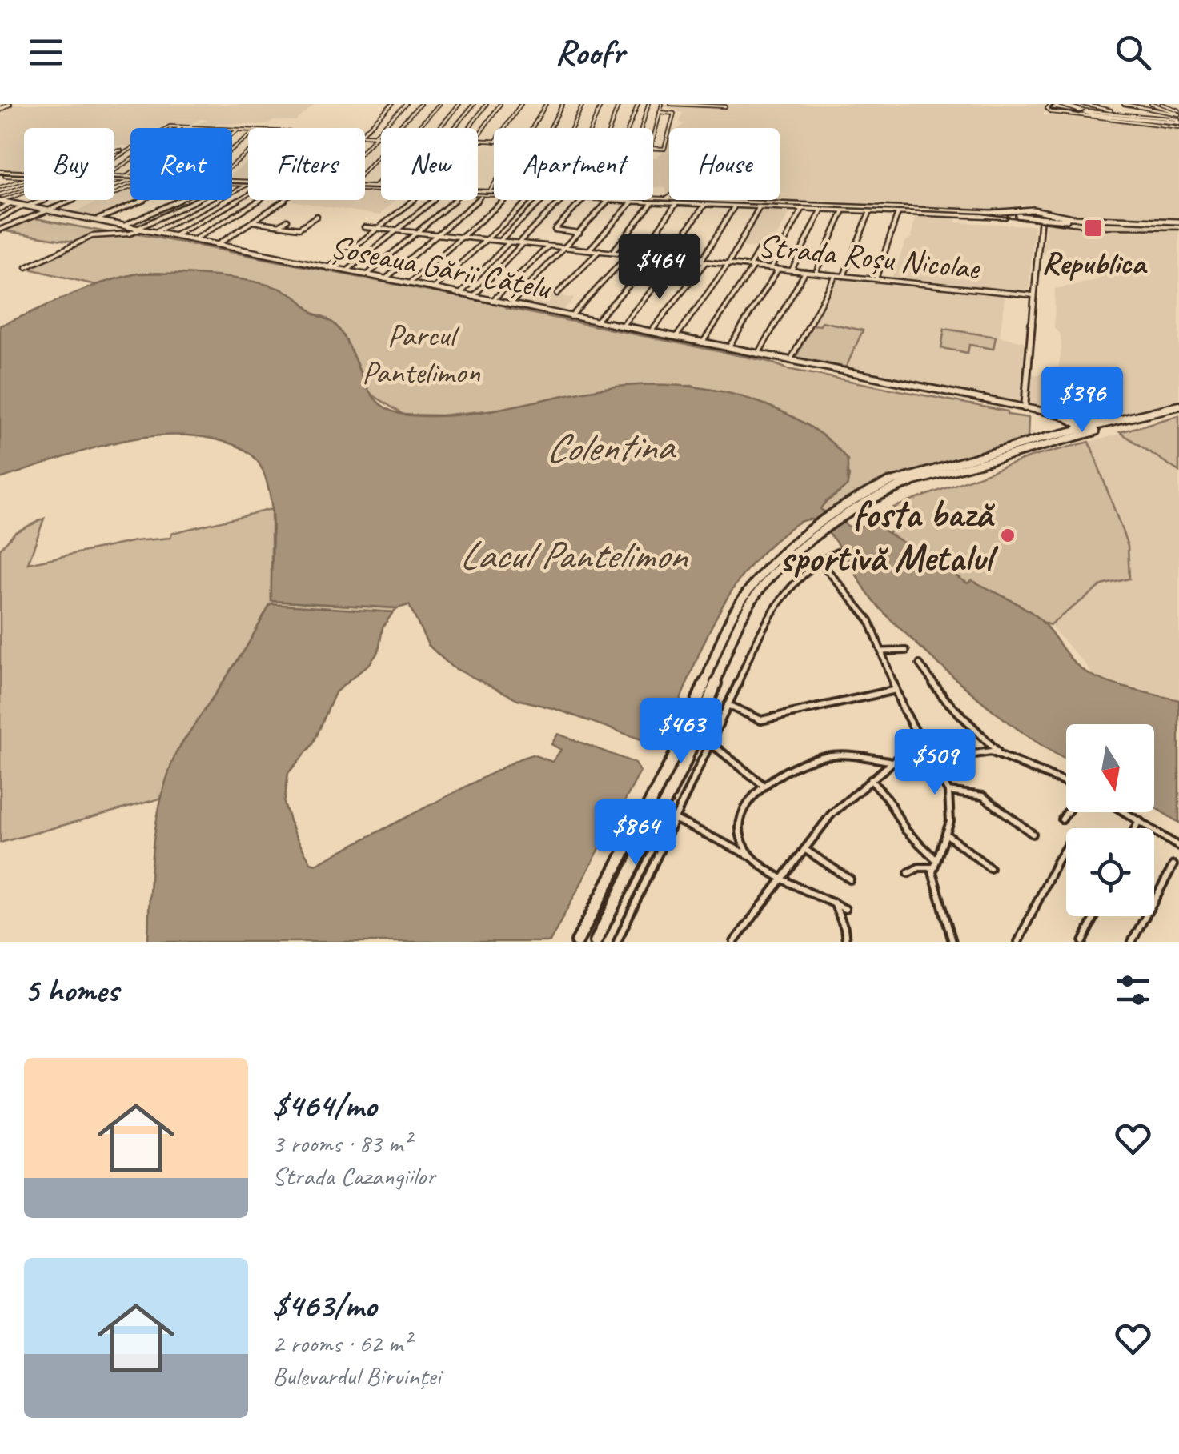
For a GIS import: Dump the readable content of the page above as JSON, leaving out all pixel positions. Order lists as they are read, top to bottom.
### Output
{
  "streets": {
    "main road": ["Șoseaua Gării Cățelu"],
    "street": ["Strada Roșu Nicolae"]
  },
  "water": ["Colentina", "Lacul Pantelimon"],
  "parks": ["Parcul Pantelimon"],
  "places": {
    "transit": ["Republica"],
    "other": ["fosta bază sportivă Metalul"]
  },
  "north": "bottom",
  "page": {
    "header": "Roofr",
    "chip": [
      "Buy",
      "Rent",
      "Filters",
      "New",
      "Apartment",
      "House"
    ],
    "price": [
      "$464",
      "$396",
      "$463",
      "$509",
      "$864"
    ],
    "heading": "5 homes",
    "list": [
      {
        "name": "$464/mo",
        "note": "3 rooms · 83 m² · Strada Cazangiilor"
      },
      {
        "name": "$463/mo",
        "note": "2 rooms · 62 m² · Bulevardul Biruinței"
      }
    ]
  }
}
